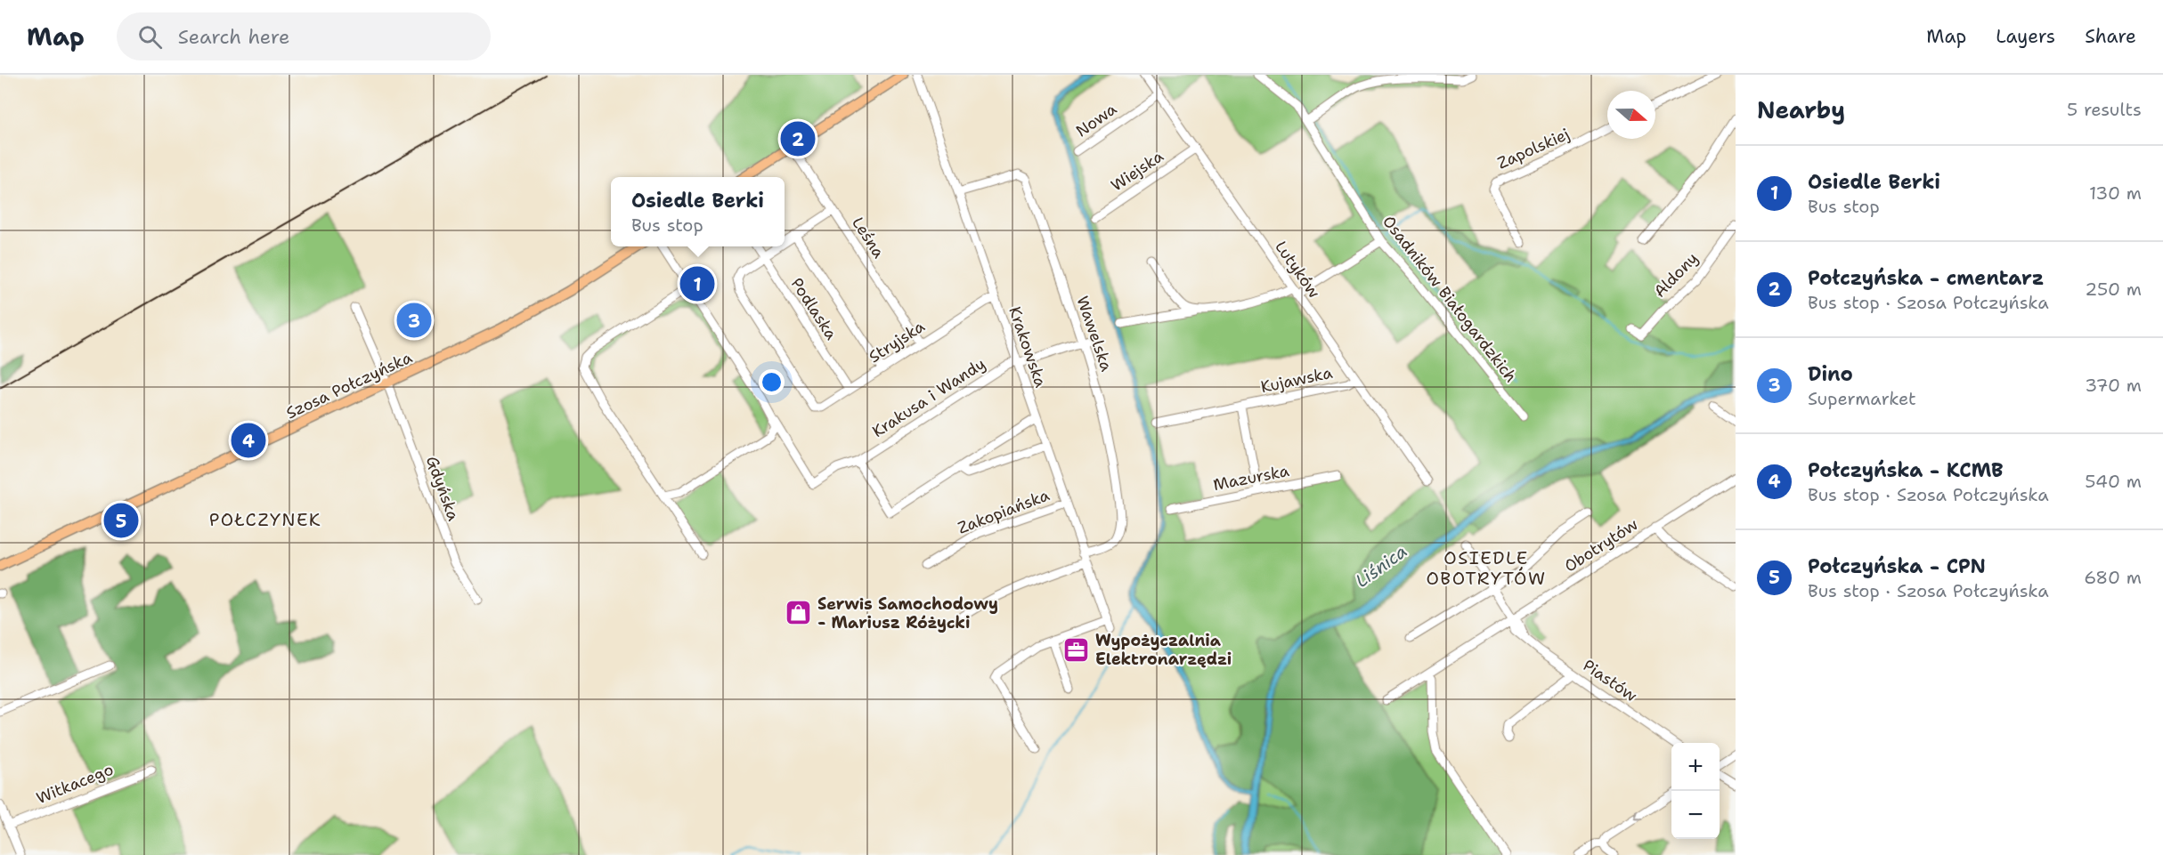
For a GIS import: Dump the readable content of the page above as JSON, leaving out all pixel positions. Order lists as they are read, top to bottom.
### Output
{
  "streets": {
    "main road": ["Szosa Połczyńska"],
    "street": [
      "Nowa",
      "Zapolskiej",
      "Wiejska",
      "Leśna",
      "Lutyków",
      "Aldony",
      "Osadników Białogardzkich",
      "Podlaska",
      "Wawelska",
      "Stryjska",
      "Krakowska",
      "Kujawska",
      "Krakusa i Wandy",
      "Mazurska",
      "Gdyńska",
      "Zakopiańska",
      "Obotrytów",
      "Piastów",
      "Witkacego"
    ]
  },
  "crossings": [
    ["Nowa", "Lutyków"],
    ["Wiejska", "Lutyków"],
    ["Leśna", "Stryjska"],
    ["Lutyków", "Kujawska"],
    ["Podlaska", "Stryjska"],
    ["Wawelska", "Krakowska"],
    ["Wawelska", "Krakusa i Wandy"],
    ["Stryjska", "Krakowska"],
    ["Krakowska", "Krakusa i Wandy"],
    ["Krakowska", "Zakopiańska"],
    ["Kujawska", "Mazurska"],
    ["Szosa Połczyńska", "Gdyńska"],
    ["Obotrytów", "Piastów"]
  ],
  "districts": ["POŁCZYNEK", "OSIEDLE OBOTRYTÓW"],
  "water": ["Liśnica"],
  "places": {
    "shop": ["Serwis Samochodowy - Mariusz Różycki"],
    "office": ["Wypożyczalnia Elektronarzędzi"]
  },
  "north": "right",
  "page": {
    "header": "Map",
    "search": "Search here",
    "nav": ["Map", "Layers", "Share"],
    "heading": ["Nearby", "5 results"],
    "pins": [
      "2",
      "1",
      "3",
      "4",
      "5"
    ],
    "list": [
      {
        "mark": "1",
        "name": "Osiedle Berki",
        "note": "Bus stop",
        "value": "130 m"
      },
      {
        "mark": "2",
        "name": "Połczyńska - cmentarz",
        "note": "Bus stop · Szosa Połczyńska",
        "value": "250 m"
      },
      {
        "mark": "3",
        "name": "Dino",
        "note": "Supermarket",
        "value": "370 m"
      },
      {
        "mark": "4",
        "name": "Połczyńska - KCMB",
        "note": "Bus stop · Szosa Połczyńska",
        "value": "540 m"
      },
      {
        "mark": "5",
        "name": "Połczyńska - CPN",
        "note": "Bus stop · Szosa Połczyńska",
        "value": "680 m"
      }
    ],
    "popup": ["Osiedle Berki", "Bus stop"],
    "map_buttons": ["+", "−"]
  }
}
